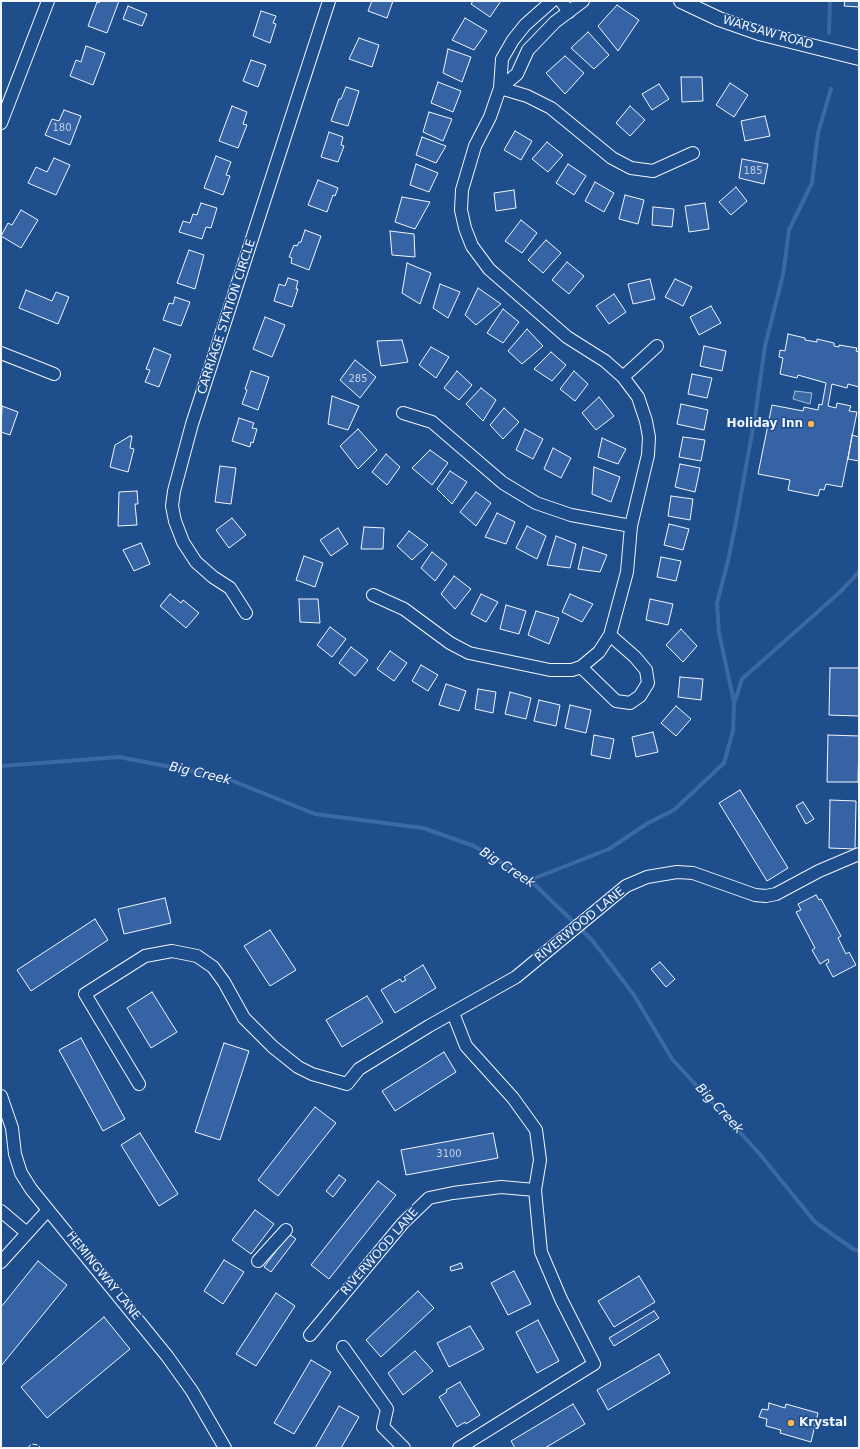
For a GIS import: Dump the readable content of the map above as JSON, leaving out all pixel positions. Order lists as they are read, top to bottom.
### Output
{
  "streets": {
    "street": [
      "WARSAW ROAD",
      "CARRIAGE STATION CIRCLE",
      "RIVERWOOD LANE",
      "HEMINGWAY LANE"
    ]
  },
  "water": ["Big Creek"],
  "places": ["Holiday Inn", "Krystal"],
  "house_numbers": [
    "180",
    "185",
    "285",
    "3100"
  ]
}
